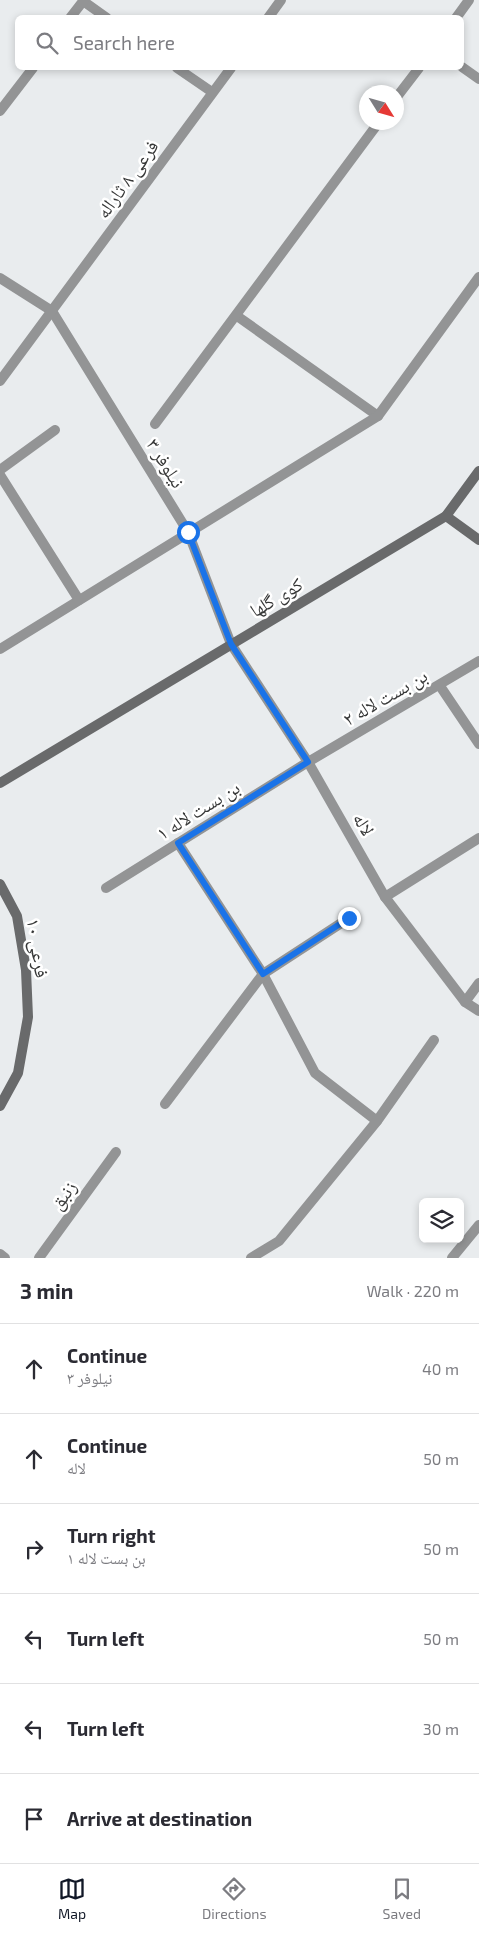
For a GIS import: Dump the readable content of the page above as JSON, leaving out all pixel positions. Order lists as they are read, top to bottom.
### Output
{
  "streets": {
    "street": [
      "فرعی ۸ ثاراله",
      "نیلوفر ۳",
      "کوی گلها",
      "بن بست لاله ۲",
      "بن بست لاله ۱",
      "لاله",
      "فرعی ۱۰",
      "زنبق"
    ]
  },
  "crossings": [
    ["فرعی ۸ ثاراله", "نیلوفر ۳"],
    ["نیلوفر ۳", "کوی گلها"],
    ["نیلوفر ۳", "لاله"],
    ["کوی گلها", "لاله"],
    ["بن بست لاله ۲", "بن بست لاله ۱"],
    ["بن بست لاله ۲", "لاله"],
    ["بن بست لاله ۱", "لاله"]
  ],
  "north": "bottom right",
  "page": {
    "search": "Search here",
    "heading": ["3 min", "Walk · 220 m"],
    "list": [
      ["Continue", "نیلوفر ۳", "40 m"],
      ["Continue", "لاله", "50 m"],
      ["Turn right", "بن بست لاله ۱", "50 m"],
      ["Turn left", "50 m"],
      ["Turn left", "30 m"],
      "Arrive at destination"
    ],
    "nav": ["Map", "Directions", "Saved"]
  }
}
